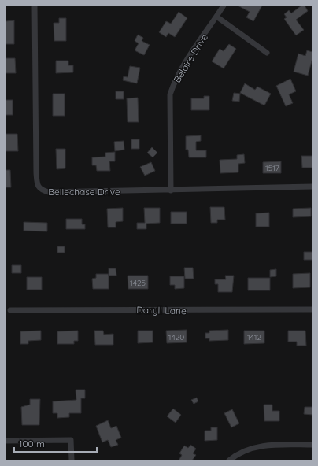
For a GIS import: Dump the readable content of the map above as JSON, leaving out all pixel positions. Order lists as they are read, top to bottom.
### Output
{
  "streets": {
    "street": ["Belaire Drive", "Bellechase Drive", "Daryll Lane"]
  },
  "crossings": [
    ["Belaire Drive", "Bellechase Drive"]
  ],
  "house_numbers": [
    "1517",
    "1425",
    "1420",
    "1412"
  ],
  "scale_bar": "100 m"
}
